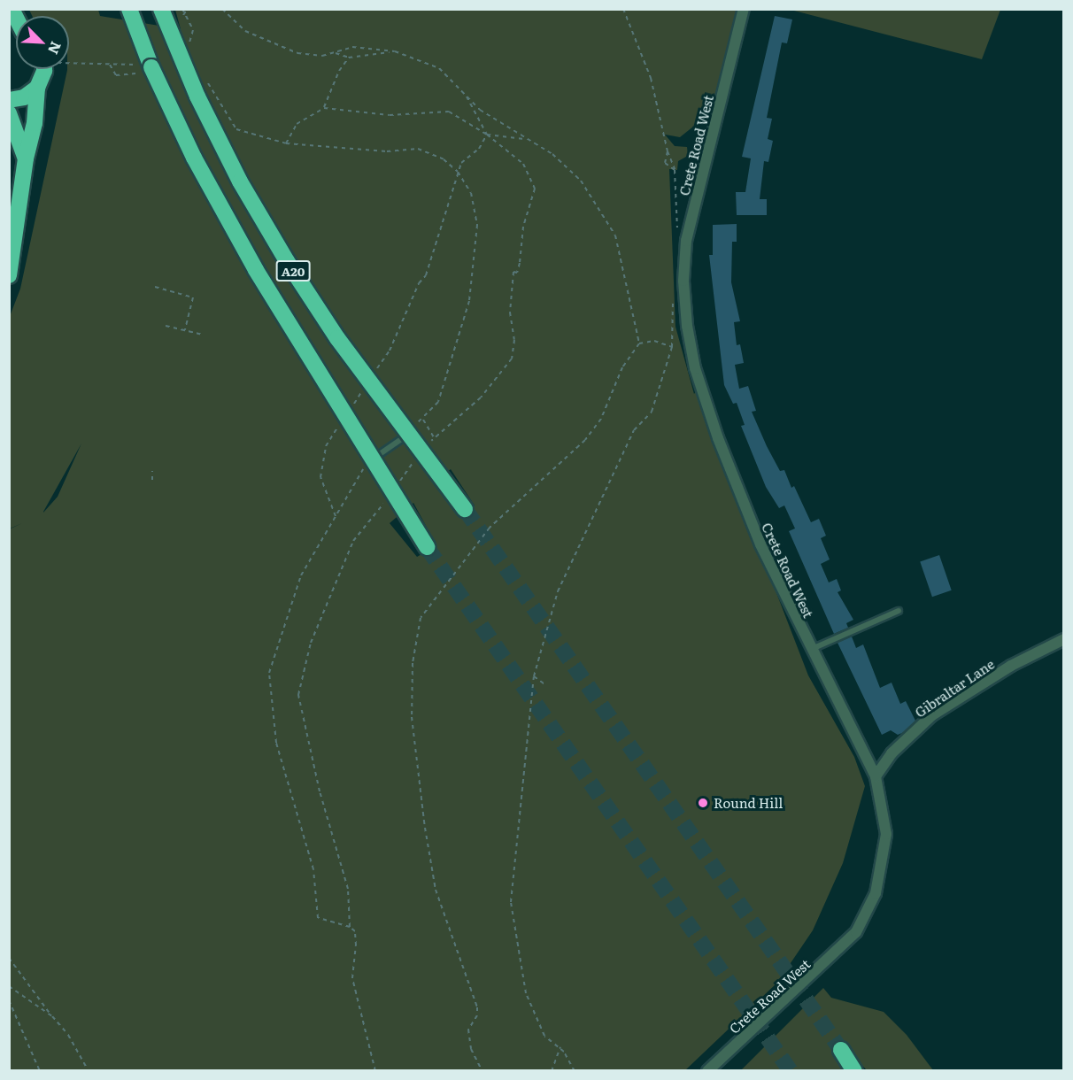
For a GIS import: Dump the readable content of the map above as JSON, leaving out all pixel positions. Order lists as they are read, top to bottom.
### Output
{
  "streets": {
    "highway": ["A20"],
    "street": ["Crete Road West", "Gibraltar Lane"]
  },
  "crossings": [
    ["Crete Road West", "Gibraltar Lane"]
  ],
  "places": ["Round Hill"],
  "north": "bottom right"
}
